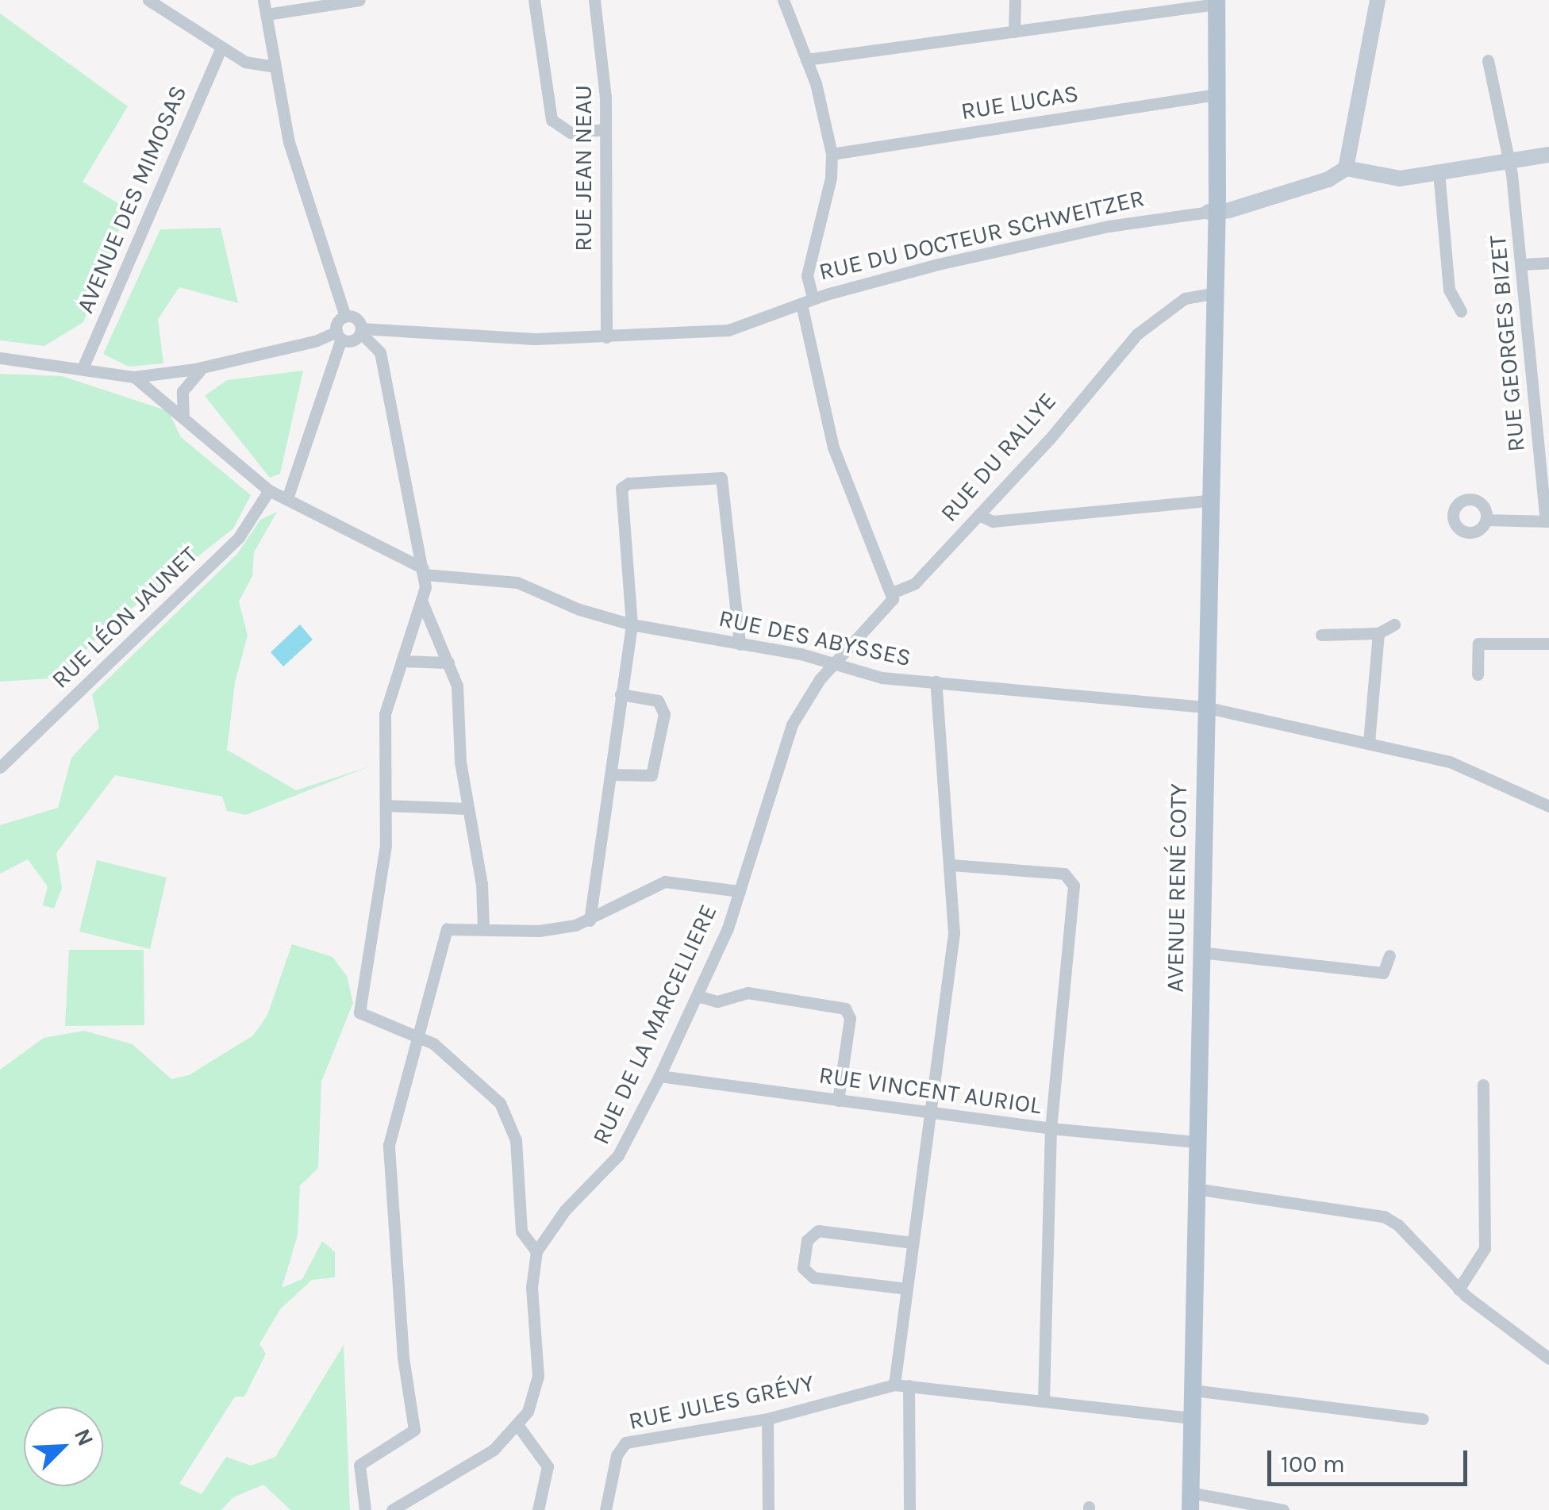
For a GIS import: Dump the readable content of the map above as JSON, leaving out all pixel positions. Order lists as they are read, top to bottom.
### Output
{
  "streets": {
    "main road": ["AVENUE RENÉ COTY"],
    "street": [
      "RUE LUCAS",
      "RUE JEAN NEAU",
      "AVENUE DES MIMOSAS",
      "RUE DU DOCTEUR SCHWEITZER",
      "RUE GEORGES BIZET",
      "RUE DU RALLYE",
      "RUE LÉON JAUNET",
      "RUE DES ABYSSES",
      "RUE DE LA MARCELLIERE",
      "RUE VINCENT AURIOL",
      "RUE JULES GRÉVY"
    ]
  },
  "crossings": [
    ["RUE LUCAS", "AVENUE RENÉ COTY"],
    ["RUE JEAN NEAU", "RUE DU DOCTEUR SCHWEITZER"],
    ["RUE DU DOCTEUR SCHWEITZER", "AVENUE RENÉ COTY"],
    ["RUE DU RALLYE", "RUE DES ABYSSES"],
    ["RUE DU RALLYE", "AVENUE RENÉ COTY"],
    ["RUE DU RALLYE", "RUE DE LA MARCELLIERE"],
    ["RUE LÉON JAUNET", "RUE DES ABYSSES"],
    ["RUE DES ABYSSES", "AVENUE RENÉ COTY"],
    ["RUE DES ABYSSES", "RUE DE LA MARCELLIERE"],
    ["AVENUE RENÉ COTY", "RUE VINCENT AURIOL"],
    ["RUE DE LA MARCELLIERE", "RUE VINCENT AURIOL"]
  ],
  "scale_bar": "100 m",
  "north": "top right"
}
